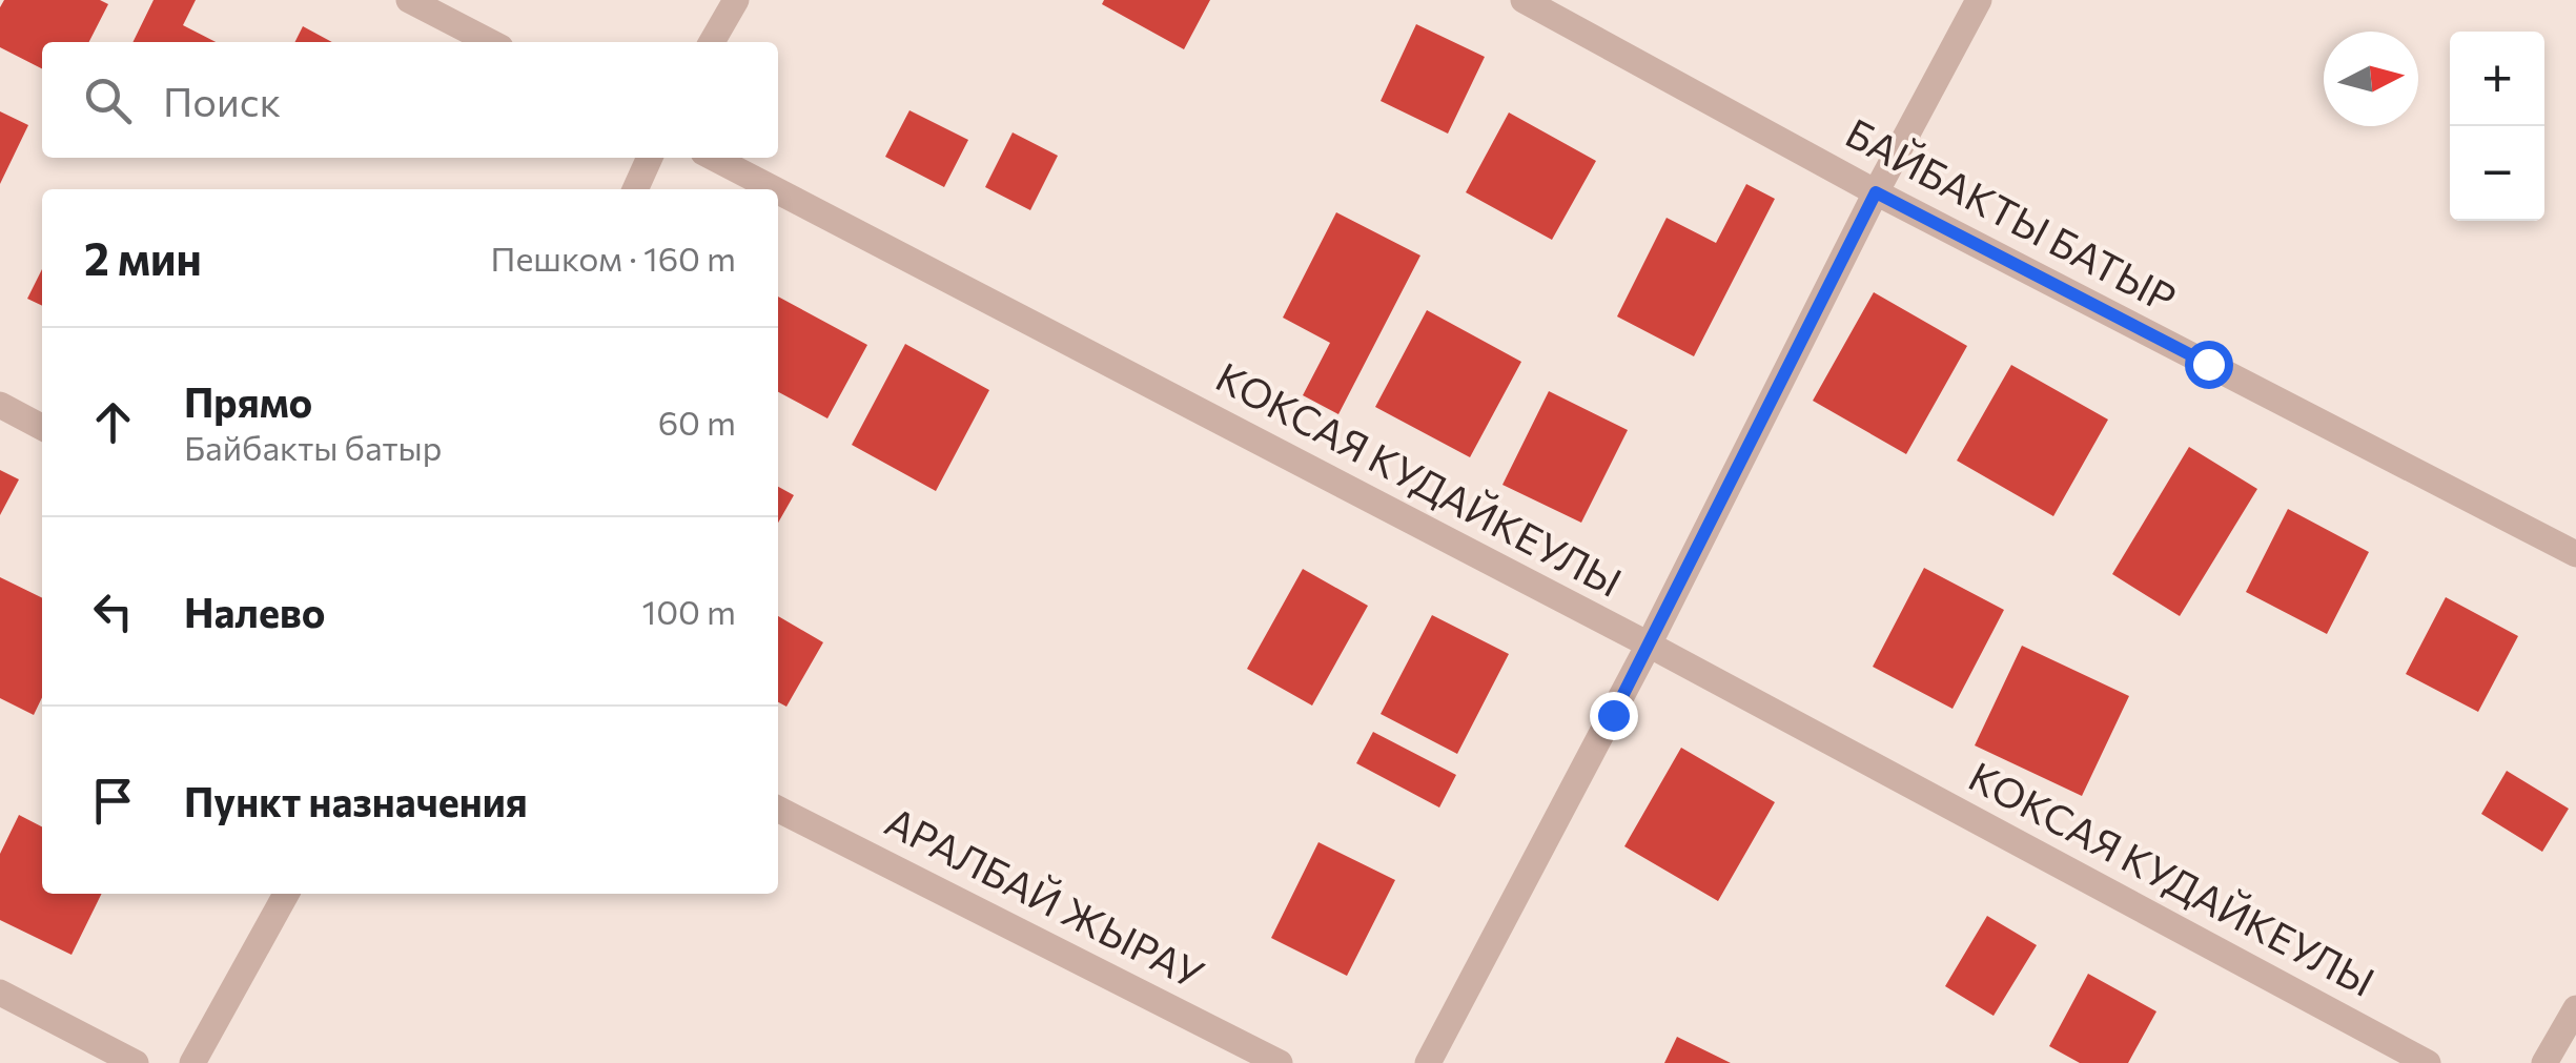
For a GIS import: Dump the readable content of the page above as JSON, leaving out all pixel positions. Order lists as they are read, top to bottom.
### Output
{
  "streets": {
    "street": ["БАЙБАКТЫ БАТЫР", "КОКСАЯ КУДАЙКЕУЛЫ", "АРАЛБАЙ ЖЫРАУ"]
  },
  "north": "right",
  "page": {
    "map_buttons": ["+", "−"],
    "search": "Поиск",
    "heading": ["2 мин", "Пешком · 160 m"],
    "list": [
      ["Прямо", "Байбакты батыр", "60 m"],
      ["Налево", "100 m"],
      "Пункт назначения"
    ]
  }
}
